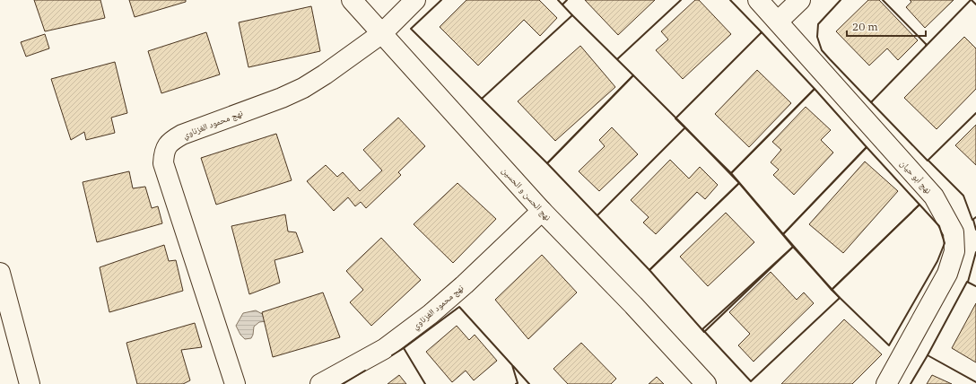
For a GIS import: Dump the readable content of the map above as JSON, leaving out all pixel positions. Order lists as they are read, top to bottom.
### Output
{
  "streets": {
    "street": ["نهج محمود الغزناوي", "نهج أبو حيان", "نهج الحسن و الحسين"]
  },
  "crossings": [
    ["نهج محمود الغزناوي", "نهج الحسن و الحسين"]
  ],
  "scale_bar": "20 m"
}
